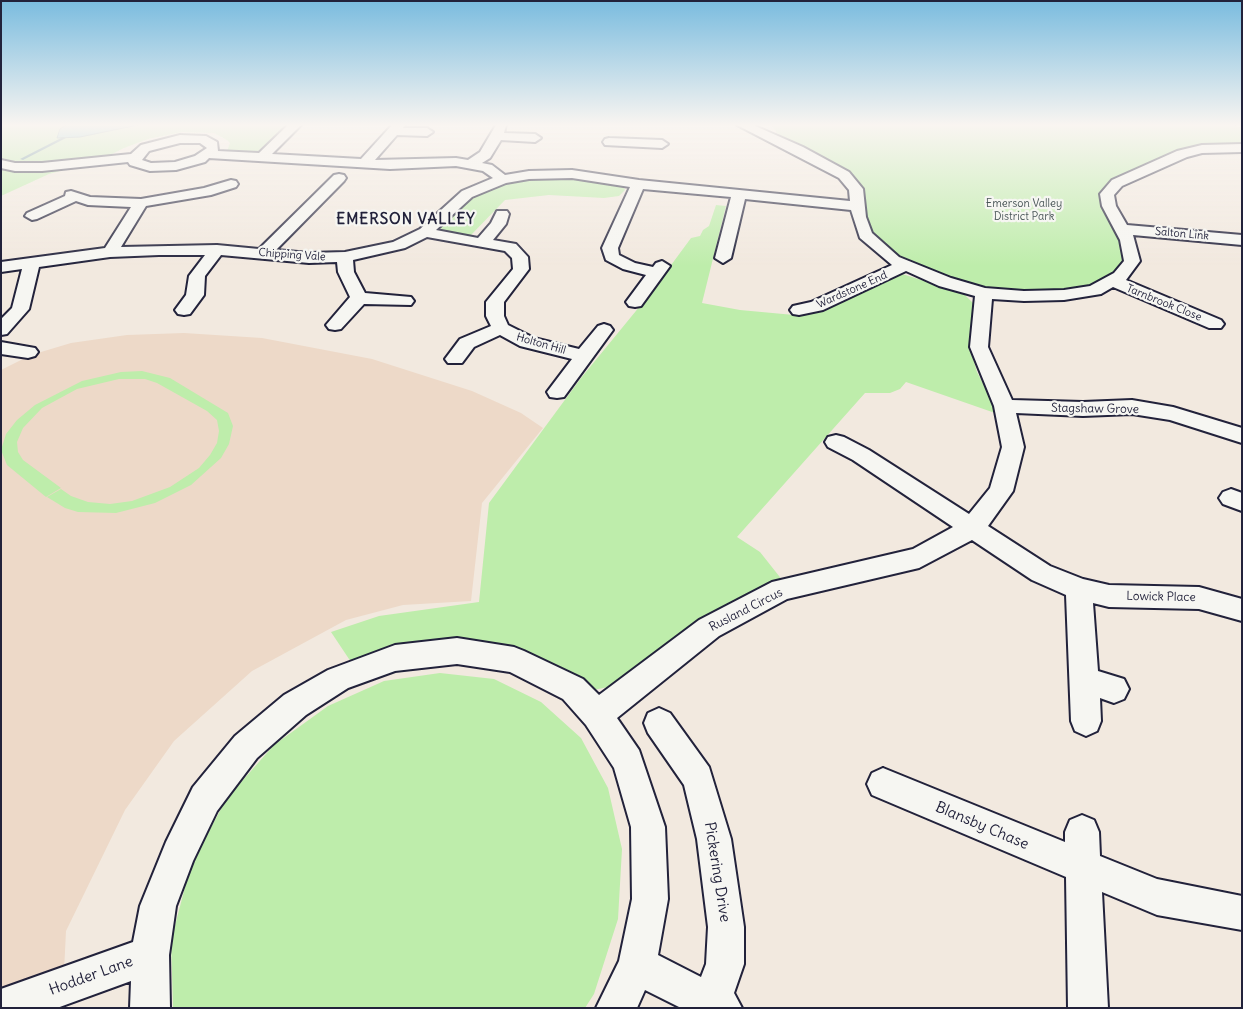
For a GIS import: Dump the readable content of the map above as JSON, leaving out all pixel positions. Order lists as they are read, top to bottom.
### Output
{
  "streets": {
    "street": [
      "Salton Link",
      "Chipping Vale",
      "Wardstone End",
      "Tarnbrook Close",
      "Holton Hill",
      "Stagshaw Grove",
      "Lowick Place",
      "Rusland Circus",
      "Blansby Chase",
      "Pickering Drive",
      "Hodder Lane"
    ]
  },
  "crossings": [
    ["Chipping Vale", "Holton Hill"],
    ["Stagshaw Grove", "Rusland Circus"],
    ["Lowick Place", "Rusland Circus"]
  ],
  "districts": ["EMERSON VALLEY"],
  "parks": ["Emerson Valley District Park"]
}
